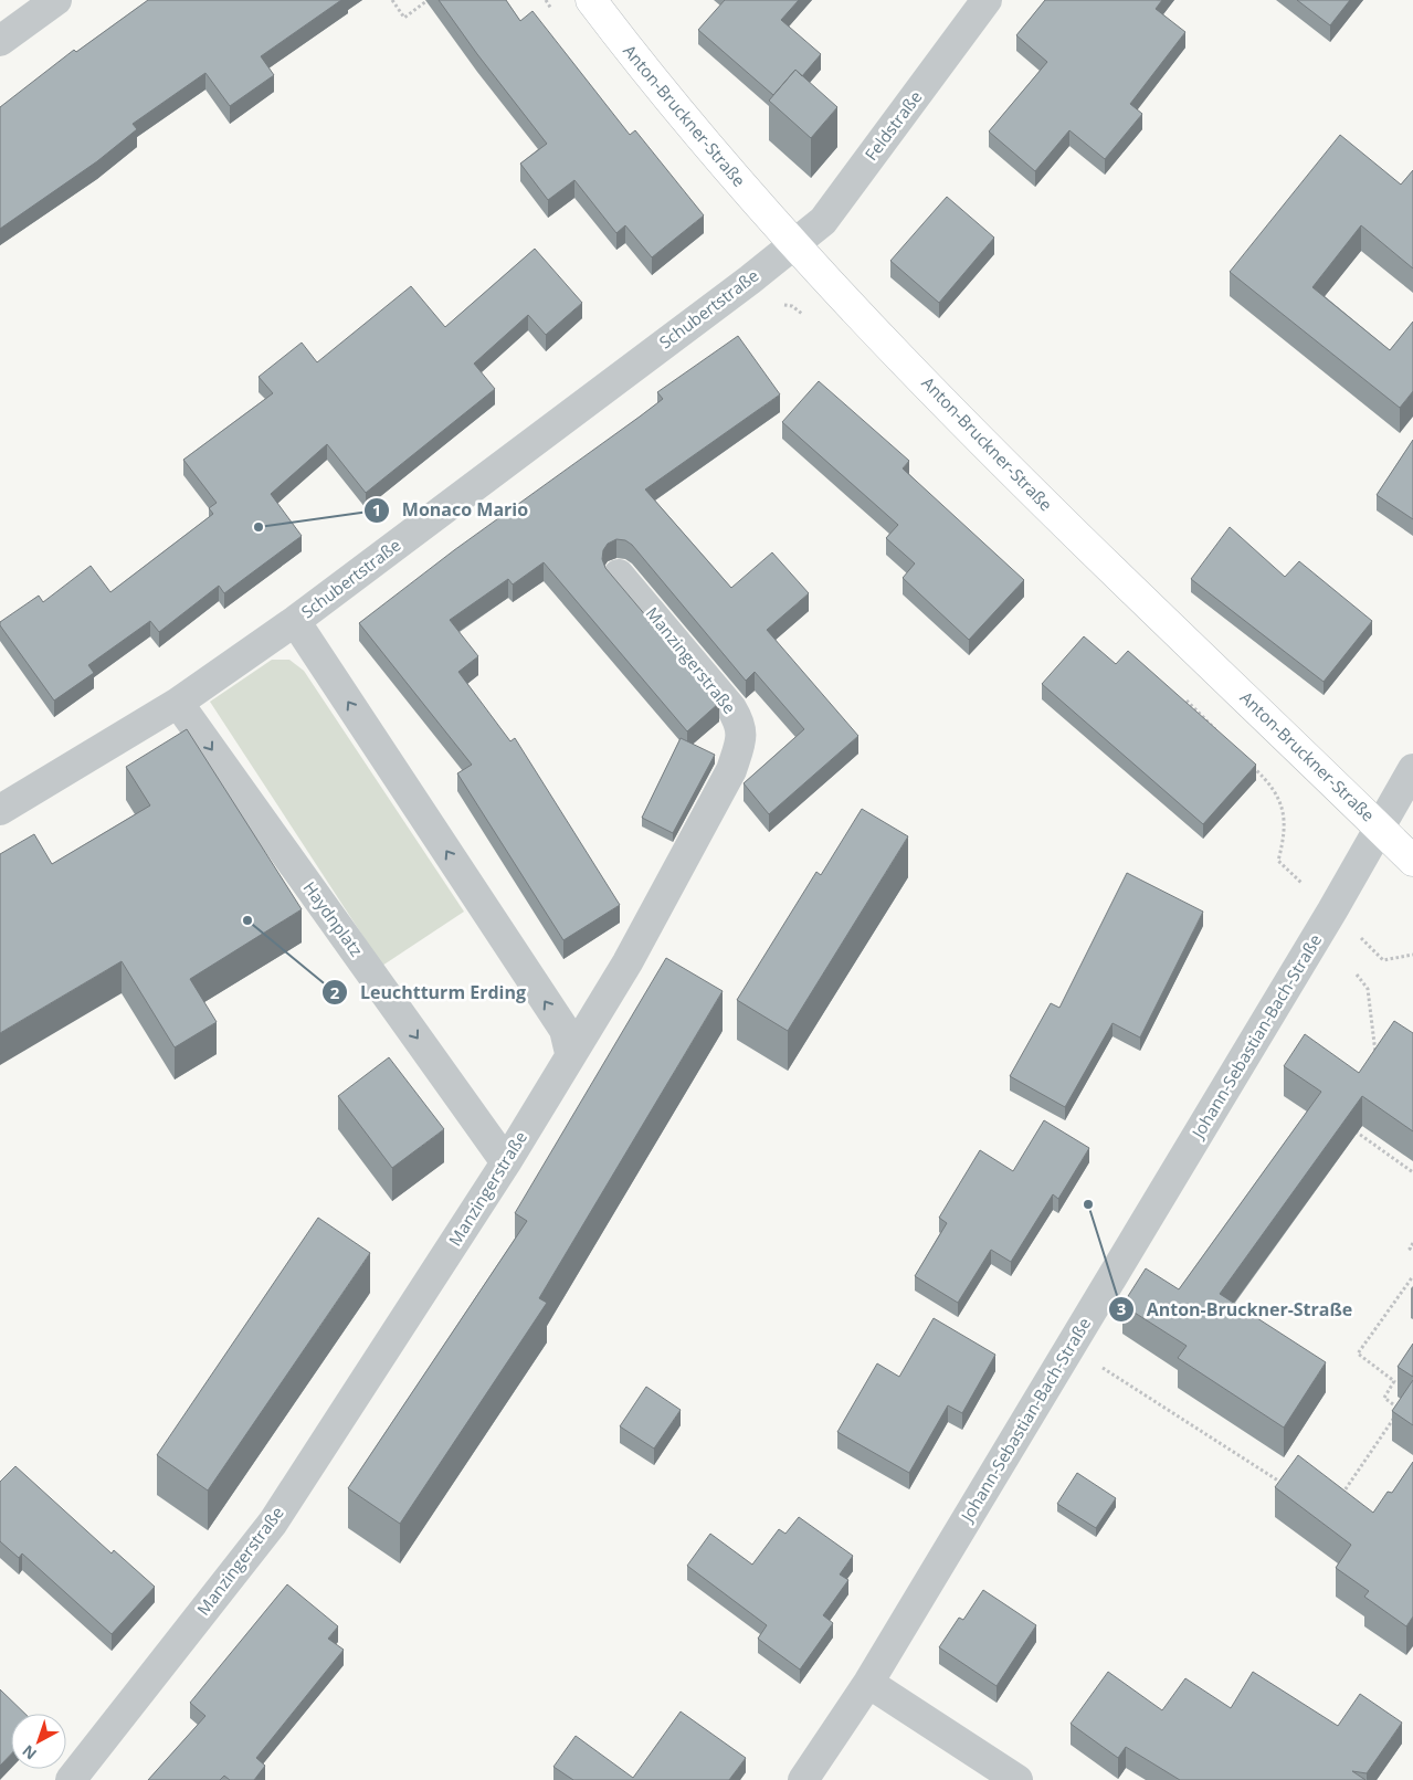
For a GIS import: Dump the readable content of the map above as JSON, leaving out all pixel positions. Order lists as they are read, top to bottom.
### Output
{
  "streets": {
    "main road": ["Anton-Bruckner-Straße"],
    "street": [
      "Feldstraße",
      "Schubertstraße",
      "Manzingerstraße",
      "Haydnplatz",
      "Johann-Sebastian-Bach-Straße"
    ]
  },
  "crossings": [
    ["Anton-Bruckner-Straße", "Feldstraße"],
    ["Anton-Bruckner-Straße", "Schubertstraße"],
    ["Anton-Bruckner-Straße", "Johann-Sebastian-Bach-Straße"],
    ["Feldstraße", "Schubertstraße"],
    ["Schubertstraße", "Haydnplatz"],
    ["Manzingerstraße", "Haydnplatz"]
  ],
  "places": ["Monaco Mario", "Leuchtturm Erding", "Anton-Bruckner-Straße"],
  "north": "bottom left"
}
